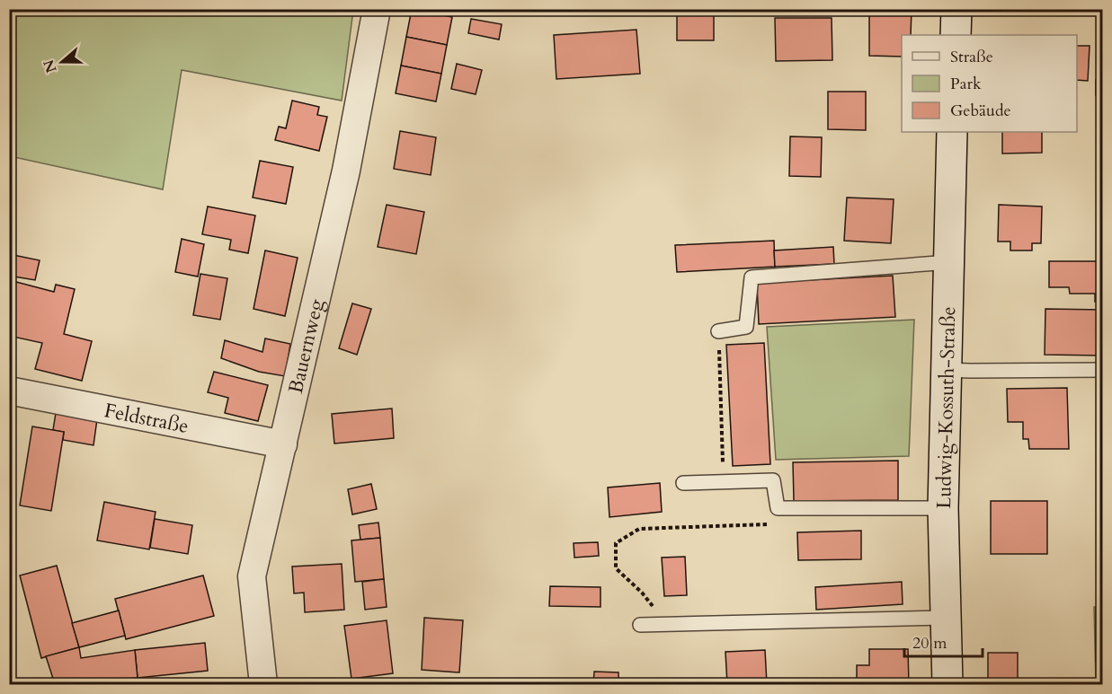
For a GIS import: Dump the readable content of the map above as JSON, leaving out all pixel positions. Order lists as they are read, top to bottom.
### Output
{
  "streets": {
    "street": ["Bauernweg", "Ludwig-Kossuth-Straße", "Feldstraße"]
  },
  "crossings": [
    ["Bauernweg", "Feldstraße"]
  ],
  "legend": ["Straße", "Park", "Gebäude"],
  "scale_bar": "20 m",
  "north": "left"
}
